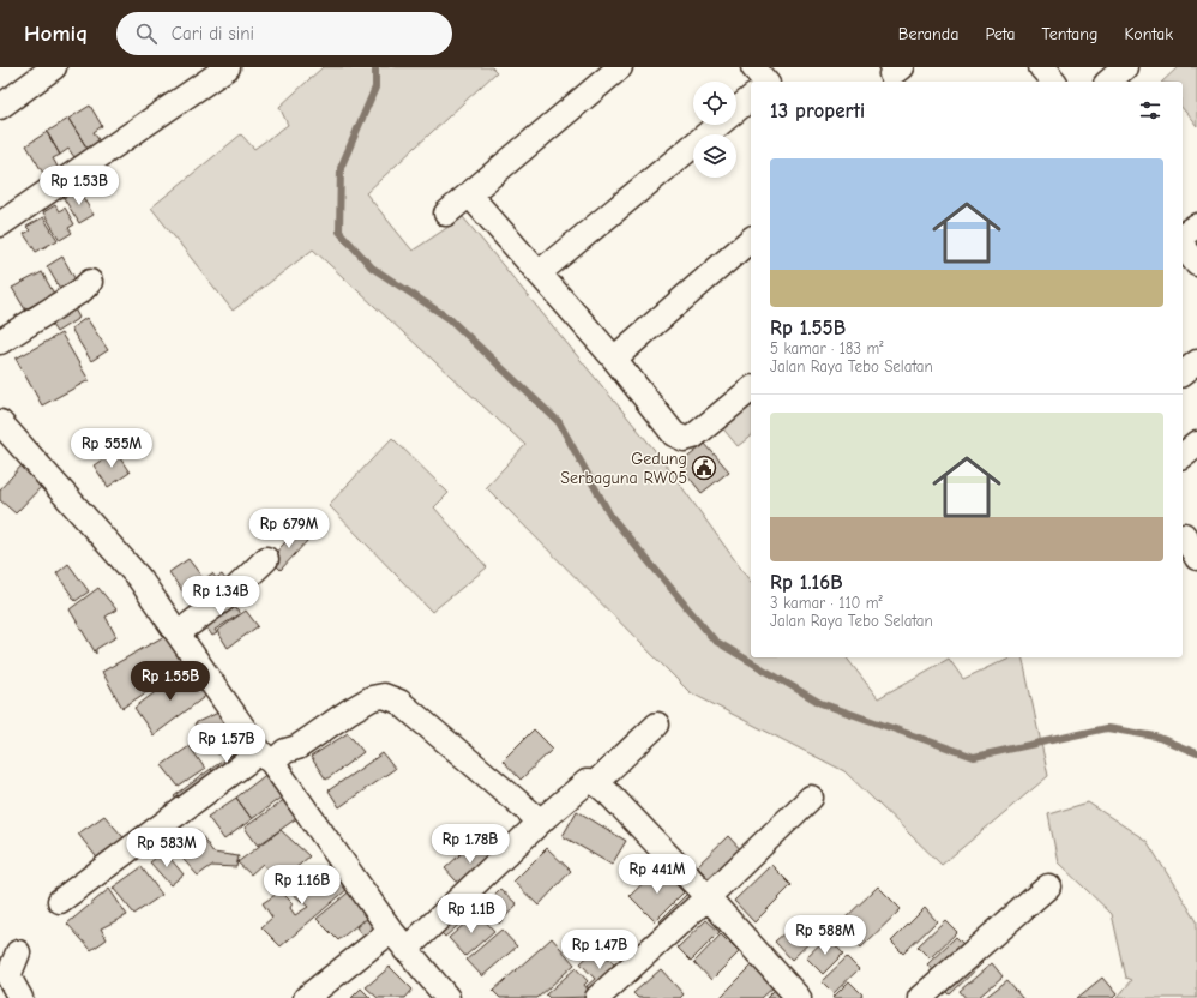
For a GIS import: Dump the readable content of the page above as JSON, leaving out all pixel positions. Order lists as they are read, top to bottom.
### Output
{
  "places": {
    "public building": ["Gedung Serbaguna RW05"]
  },
  "page": {
    "header": "Homiq",
    "search": "Cari di sini",
    "nav": [
      "Beranda",
      "Peta",
      "Tentang",
      "Kontak"
    ],
    "heading": "13 properti",
    "list": [
      {
        "name": "Rp 1.55B",
        "note": "5 kamar · 183 m² · Jalan Raya Tebo Selatan"
      },
      {
        "name": "Rp 1.16B",
        "note": "3 kamar · 110 m² · Jalan Raya Tebo Selatan"
      }
    ],
    "price": [
      "Rp 1.53B",
      "Rp 555M",
      "Rp 679M",
      "Rp 1.34B",
      "Rp 1.55B",
      "Rp 1.57B",
      "Rp 1.78B",
      "Rp 583M",
      "Rp 441M",
      "Rp 1.16B",
      "Rp 1.1B",
      "Rp 588M",
      "Rp 1.47B"
    ]
  }
}
